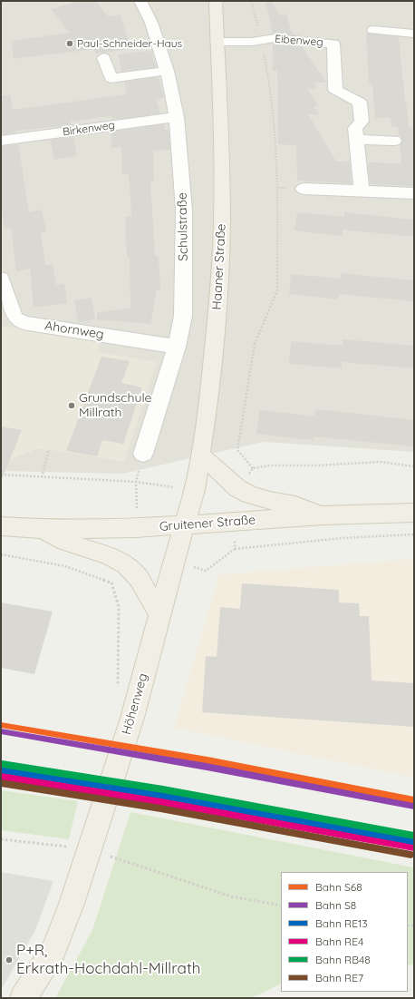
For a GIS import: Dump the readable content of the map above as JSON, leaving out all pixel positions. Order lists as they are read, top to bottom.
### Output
{
  "streets": {
    "main road": ["Haaner Straße", "Gruitener Straße", "Höhenweg"],
    "street": [
      "Eibenweg",
      "Birkenweg",
      "Schulstraße",
      "Ahornweg"
    ]
  },
  "crossings": [
    ["Eibenweg", "Haaner Straße"],
    ["Birkenweg", "Schulstraße"],
    ["Schulstraße", "Ahornweg"],
    ["Haaner Straße", "Gruitener Straße"],
    ["Haaner Straße", "Höhenweg"],
    ["Gruitener Straße", "Höhenweg"]
  ],
  "places": ["Paul-Schneider-Haus", "Grundschule Millrath", "P+R, Erkrath-Hochdahl-Millrath"],
  "lines": [
    "rail line S68",
    "rail line S8",
    "rail line RB48",
    "rail line RE13",
    "rail line RE4",
    "rail line RE7"
  ],
  "legend": [
    "Bahn S68",
    "Bahn S8",
    "Bahn RE13",
    "Bahn RE4",
    "Bahn RB48",
    "Bahn RE7"
  ]
}
